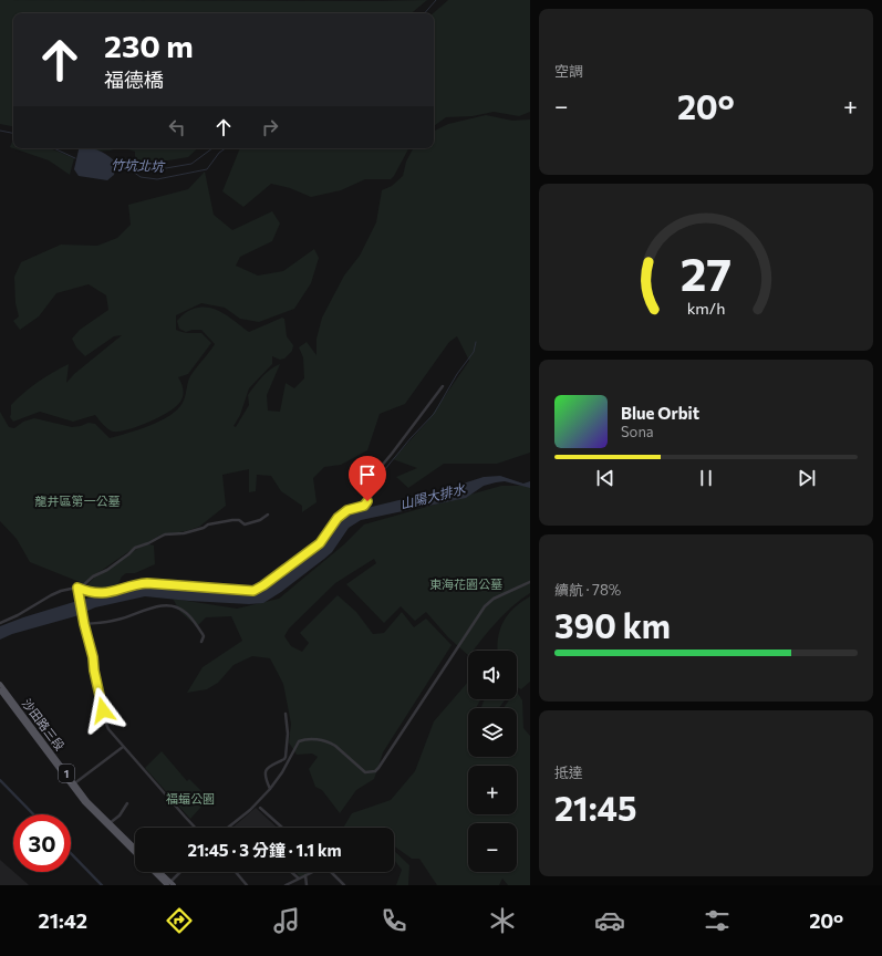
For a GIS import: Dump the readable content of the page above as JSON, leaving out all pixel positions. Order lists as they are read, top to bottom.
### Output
{
  "streets": {
    "main road": ["沙田路三段", "1"]
  },
  "water": ["竹坑北坑", "山陽大排水"],
  "parks": ["龍井區第一公墓", "東海花園公墓", "福蝠公園"],
  "page": {
    "tile": [
      "空調",
      ["續航 · 78%", "390 km"],
      ["抵達", "21:45"]
    ],
    "turn": ["230 m", "福德橋"],
    "heat": ["−", "20°", "+"],
    "song": ["Blue Orbit", "Sona"],
    "map_buttons": ["+", "−"],
    "limit": "30",
    "trip": "21:45 · 3 分鐘 · 1.1 km",
    "tabs": ["21:42", "20°"],
    "gauge": ["27", "km/h"]
  }
}
